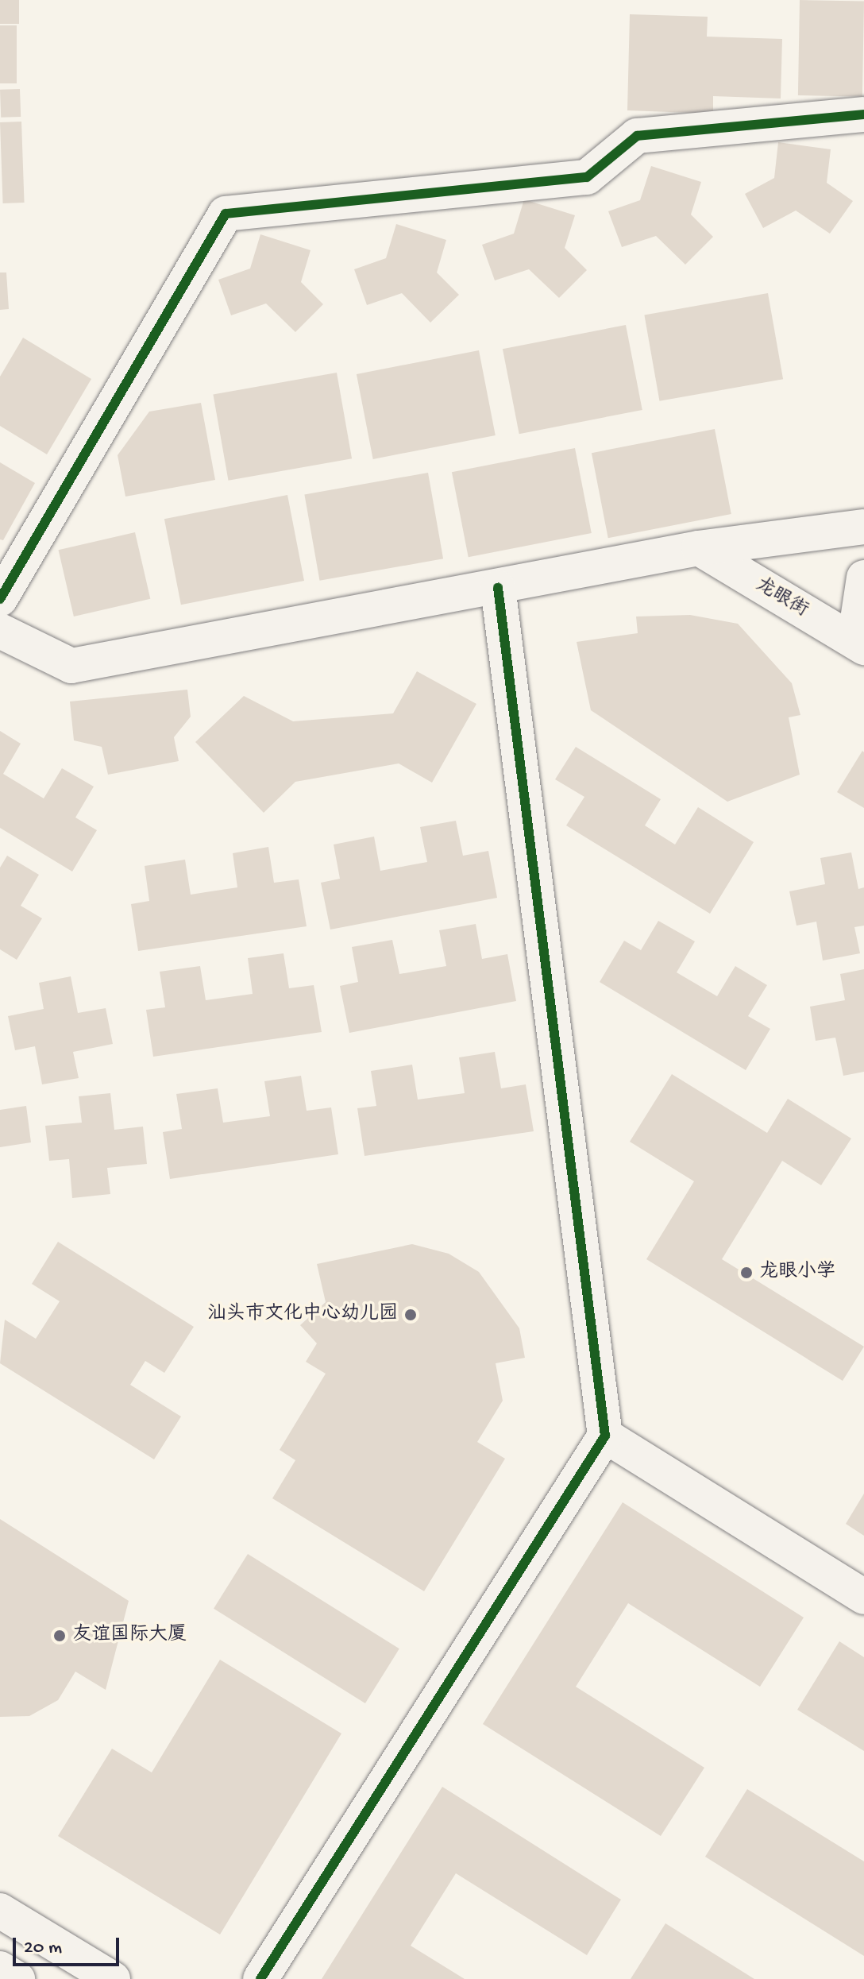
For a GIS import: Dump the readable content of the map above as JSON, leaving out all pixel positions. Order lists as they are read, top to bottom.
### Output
{
  "streets": {
    "street": ["龙眼街"]
  },
  "places": ["龙眼小学", "汕头市文化中心幼儿园", "友谊国际大厦"],
  "scale_bar": "20 m"
}
